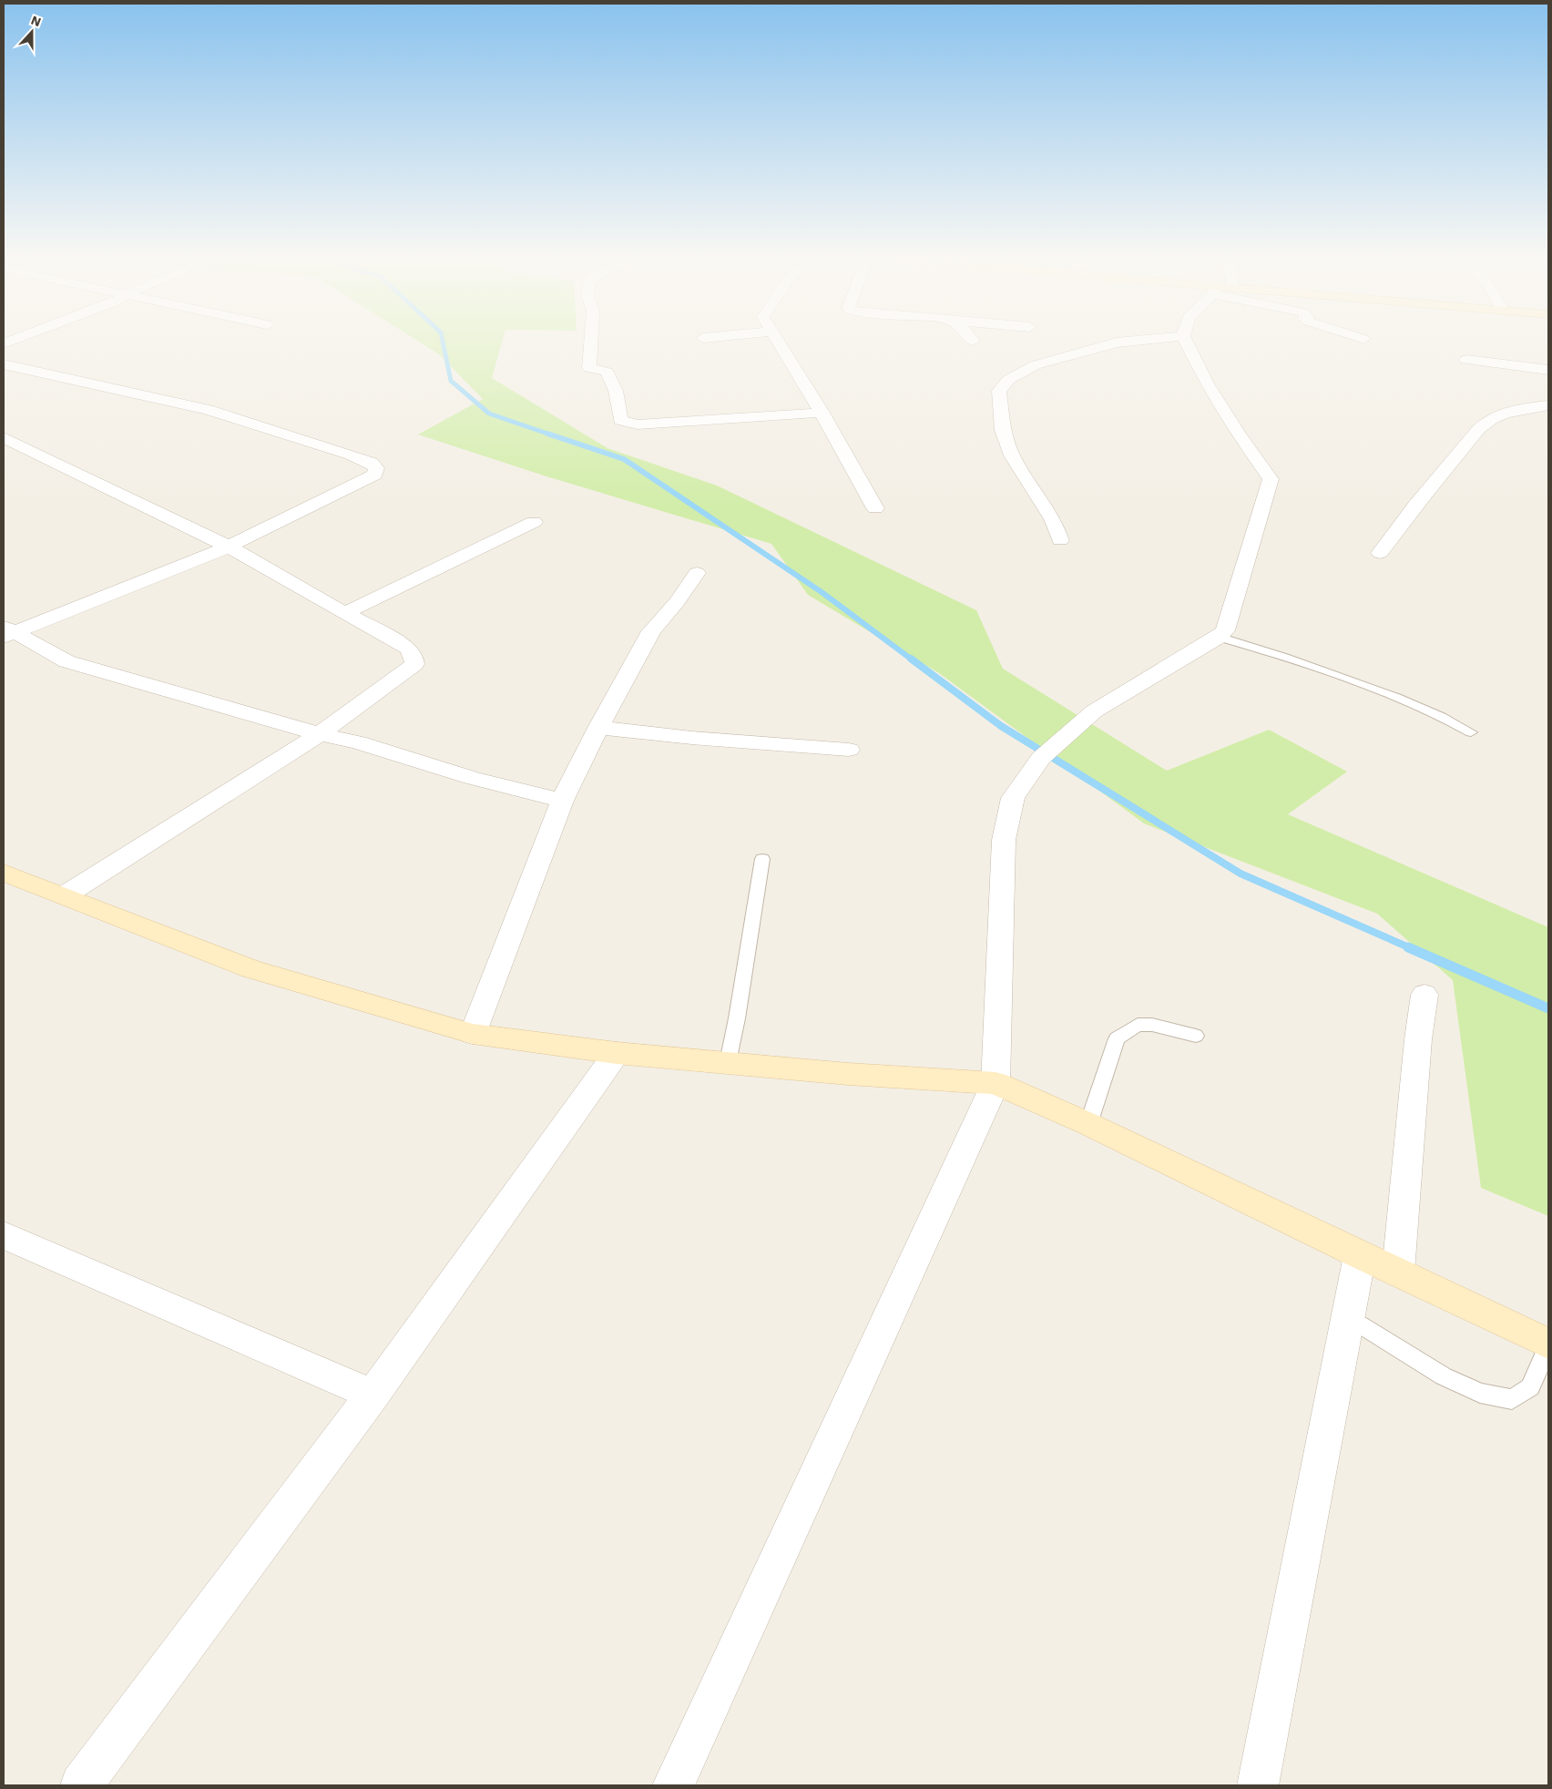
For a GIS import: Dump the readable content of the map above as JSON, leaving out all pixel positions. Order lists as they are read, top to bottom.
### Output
{
  "north": "top"
}
